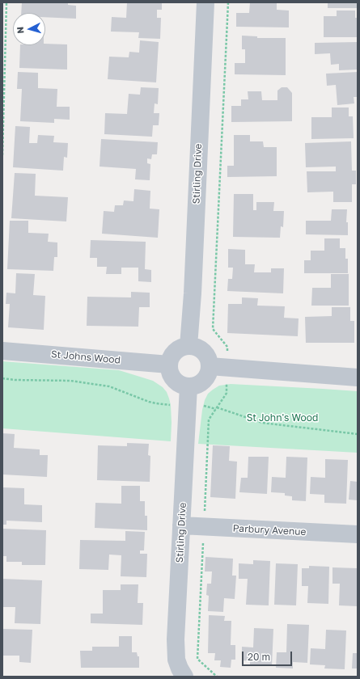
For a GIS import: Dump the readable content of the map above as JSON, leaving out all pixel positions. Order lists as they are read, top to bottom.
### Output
{
  "streets": {
    "street": ["Stirling Drive", "St Johns Wood", "Parbury Avenue"]
  },
  "crossings": [
    ["Stirling Drive", "St Johns Wood"],
    ["Stirling Drive", "Parbury Avenue"]
  ],
  "parks": ["St John's Wood"],
  "scale_bar": "20 m",
  "north": "left"
}
